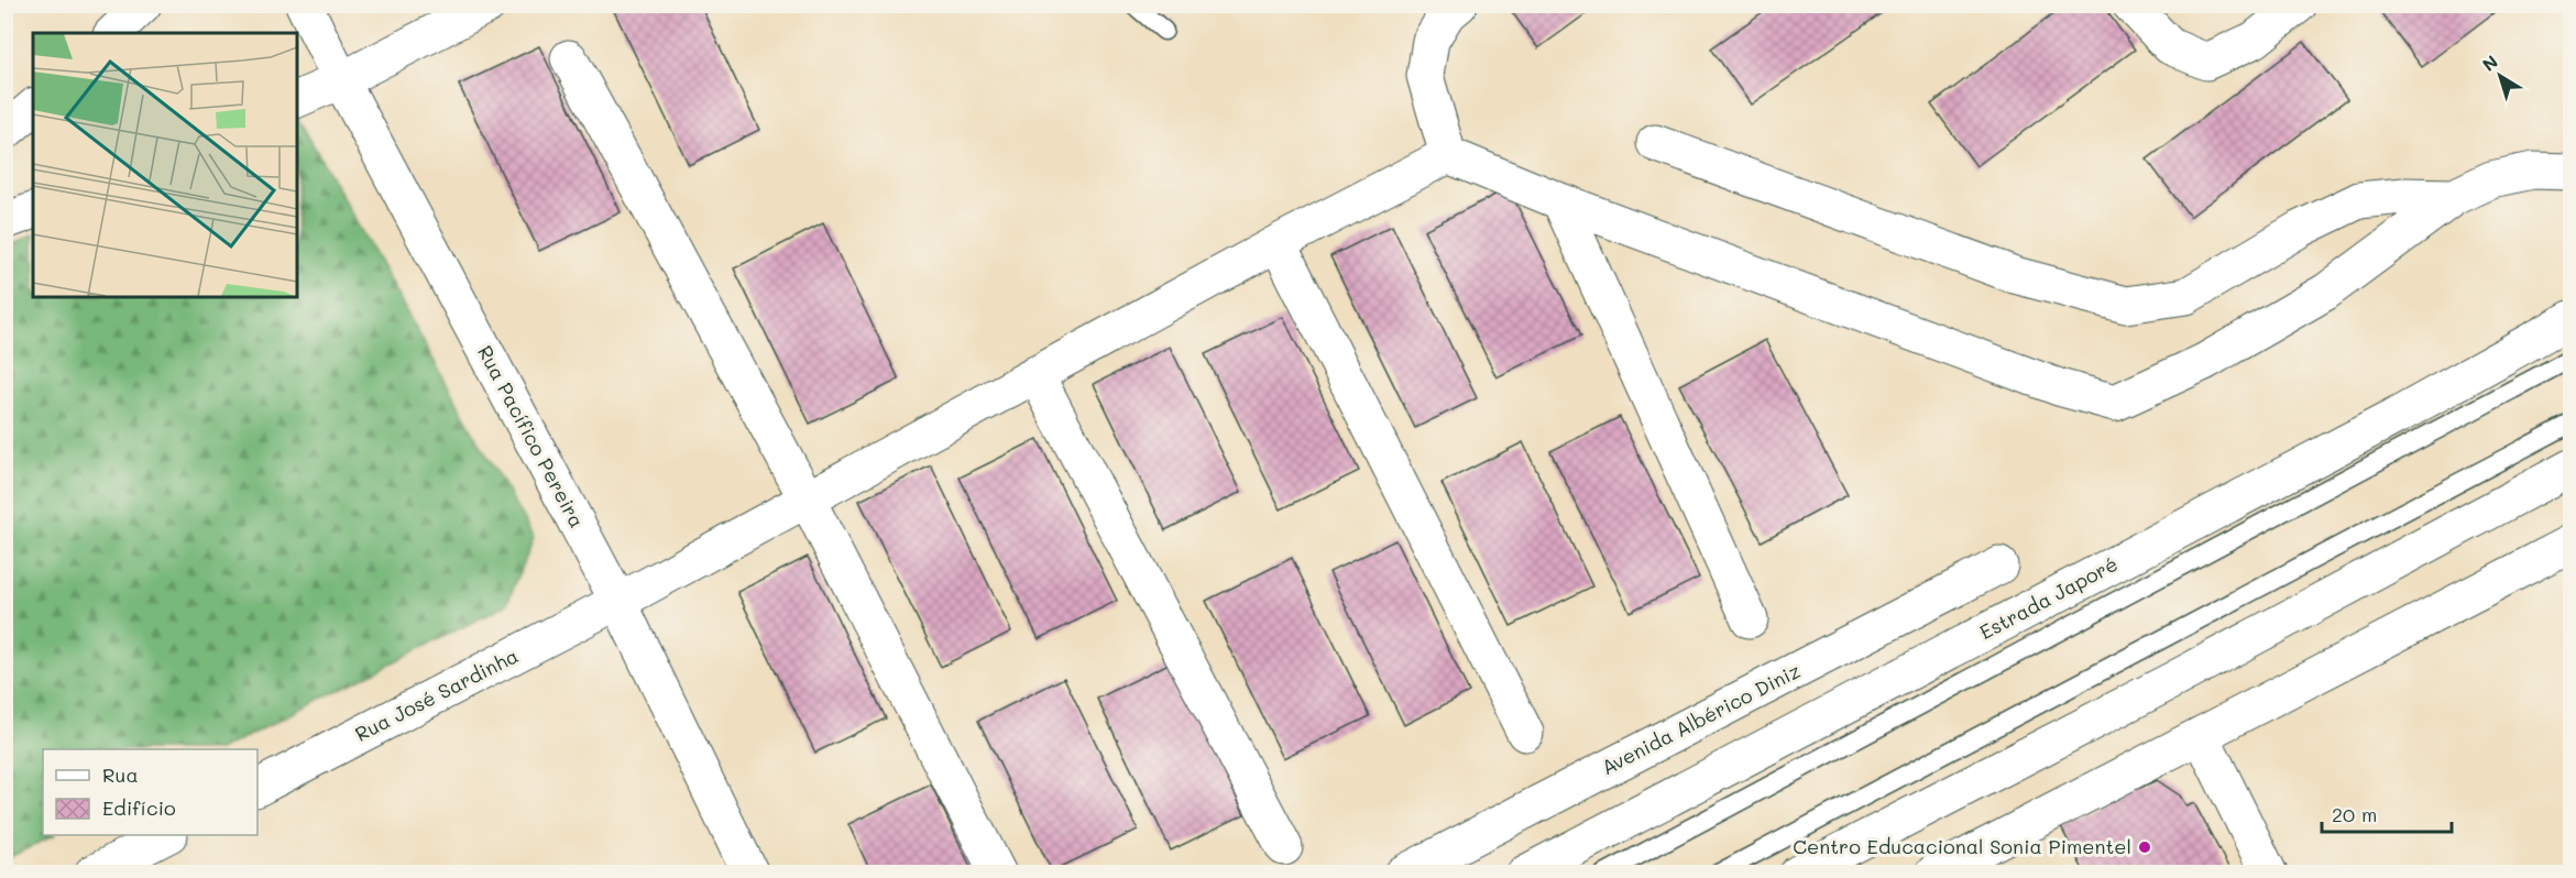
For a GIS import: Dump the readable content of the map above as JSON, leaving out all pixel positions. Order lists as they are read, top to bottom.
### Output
{
  "streets": {
    "street": [
      "Rua Pacífico Pereira",
      "Estrada Japoré",
      "Rua José Sardinha",
      "Avenida Albérico Diniz"
    ]
  },
  "crossings": [
    ["Rua Pacífico Pereira", "Rua José Sardinha"]
  ],
  "places": ["Centro Educacional Sonia Pimentel"],
  "legend": ["Rua", "Edifício"],
  "scale_bar": "20 m",
  "north": "top left"
}
